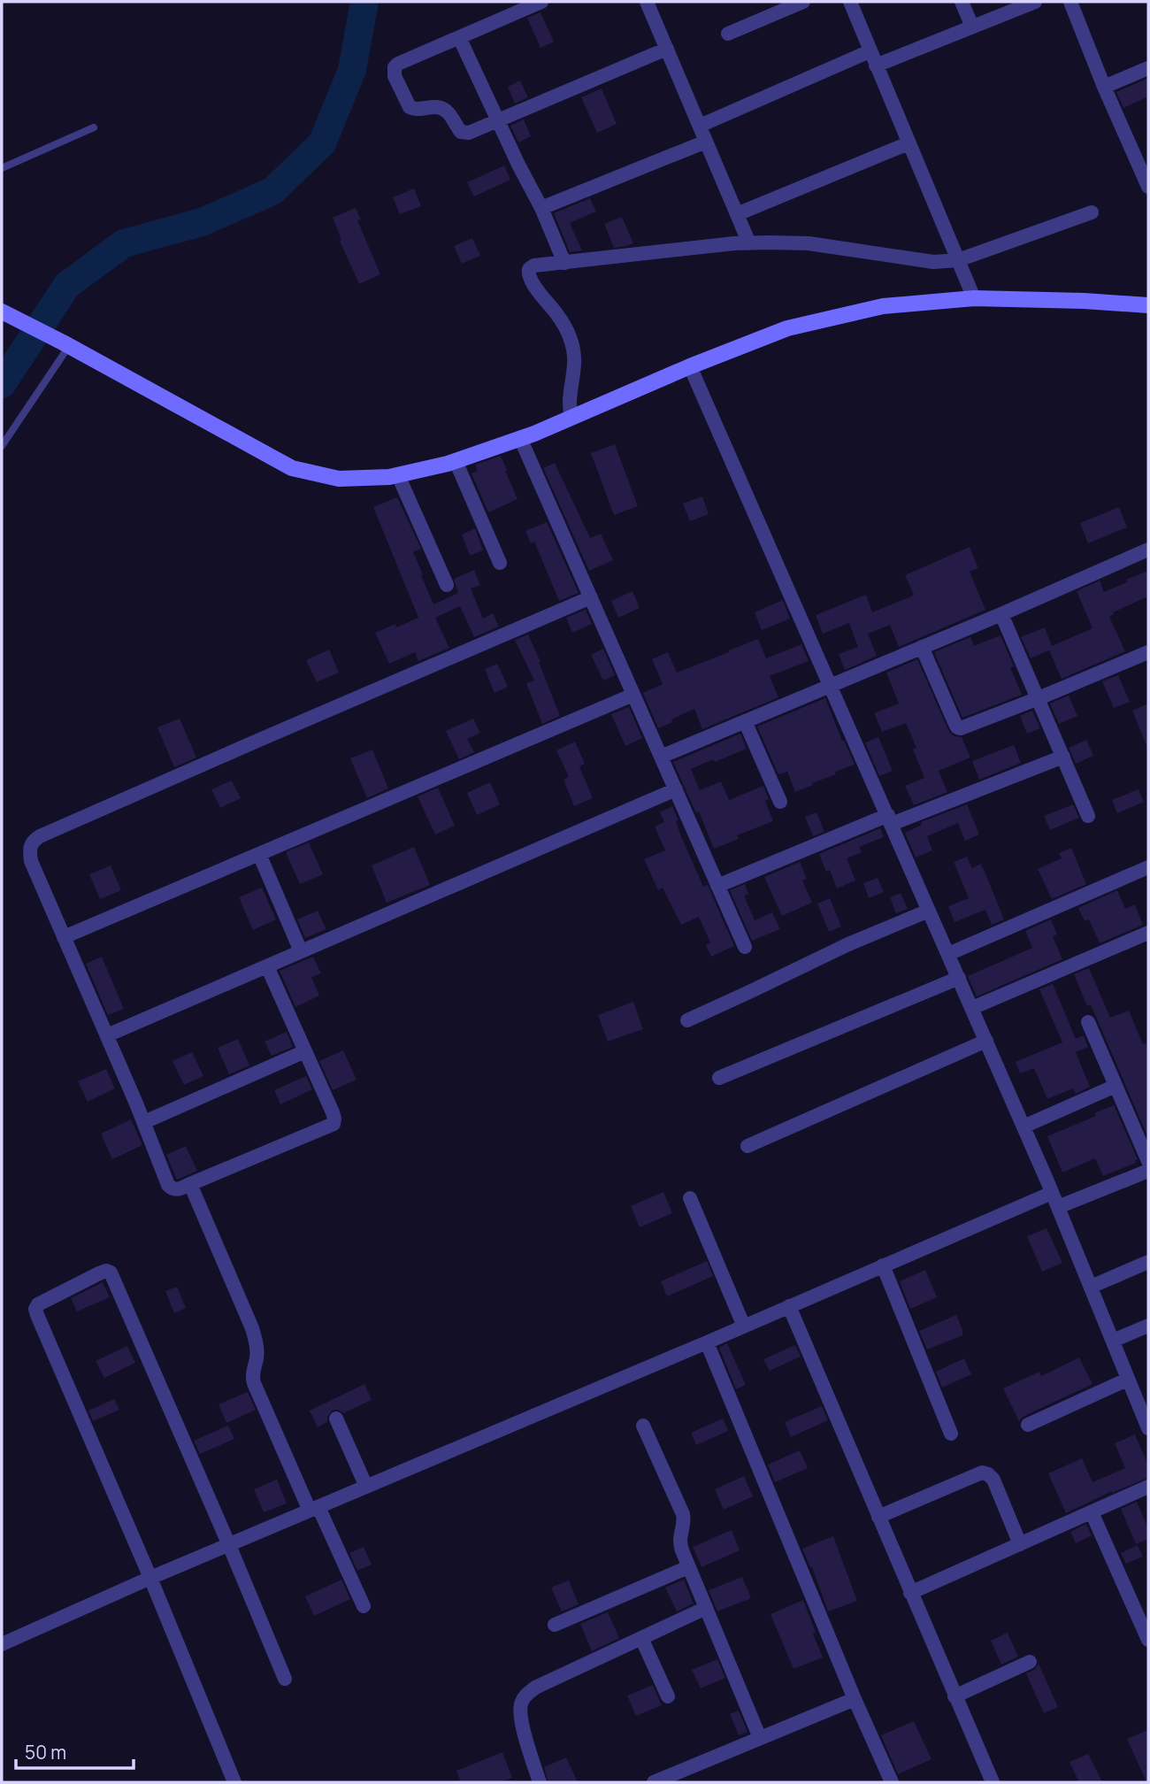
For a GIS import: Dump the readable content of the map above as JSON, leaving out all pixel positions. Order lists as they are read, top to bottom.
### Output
{
  "scale_bar": "50 m"
}
